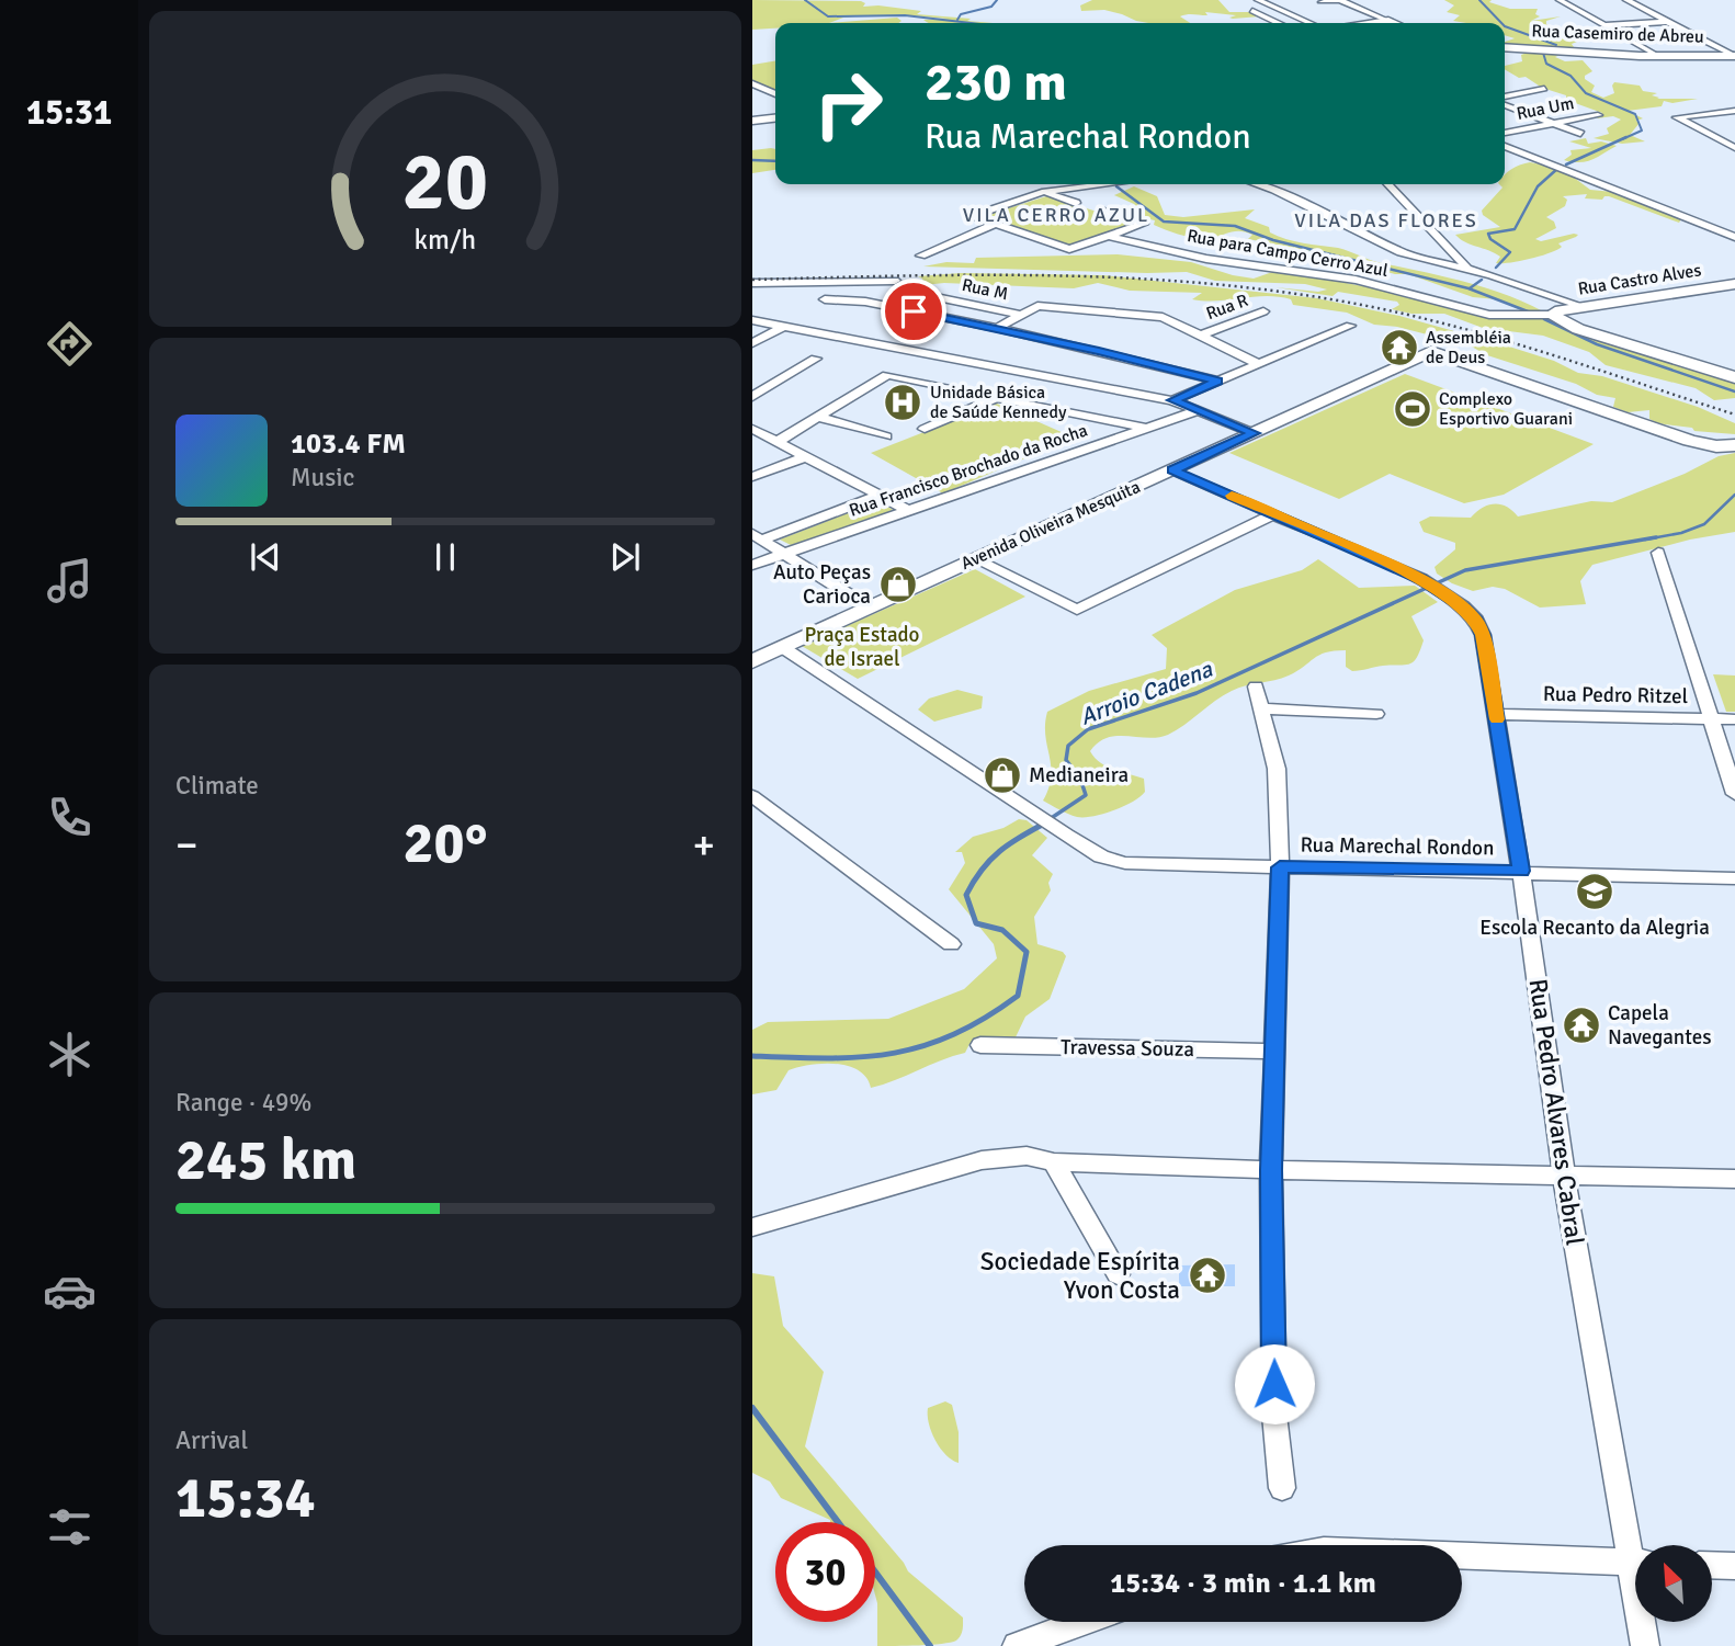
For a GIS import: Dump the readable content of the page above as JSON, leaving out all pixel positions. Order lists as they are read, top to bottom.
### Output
{
  "streets": {
    "street": [
      "Rua Casemiro de Abreu",
      "Rua Um",
      "Rua para Campo Cerro Azul",
      "Rua Castro Alves",
      "Rua M",
      "Rua R",
      "Rua Francisco Brochado da Rocha",
      "Avenida Oliveira Mesquita",
      "Rua Pedro Ritzel",
      "Rua Marechal Rondon",
      "Travessa Souza",
      "Rua Pedro Alvares Cabral"
    ]
  },
  "crossings": [
    ["Rua para Campo Cerro Azul", "Rua Castro Alves"],
    ["Avenida Oliveira Mesquita", "Rua Marechal Rondon"],
    ["Avenida Oliveira Mesquita", "Rua Pedro Alvares Cabral"],
    ["Rua Pedro Ritzel", "Rua Pedro Alvares Cabral"],
    ["Rua Marechal Rondon", "Rua Pedro Alvares Cabral"]
  ],
  "districts": ["VILA CERRO AZUL", "VILA DAS FLORES"],
  "water": ["Arroio Cadena"],
  "parks": ["Praça Estado de Israel"],
  "places": {
    "temple": ["Assembléia de Deus", "Capela Navegantes", "Sociedade Espírita Yvon Costa"],
    "hospital": ["Unidade Básica de Saúde Kennedy"],
    "sports": ["Complexo Esportivo Guarani"],
    "shop": ["Auto Peças Carioca", "Medianeira"],
    "school or university": ["Escola Recanto da Alegria"]
  },
  "north": "top left",
  "page": {
    "tabs": "15:31",
    "turn": ["230 m", "Rua Marechal Rondon"],
    "song": ["103.4 FM", "Music"],
    "tile": [
      "Climate",
      ["Range · 49%", "245 km"],
      ["Arrival", "15:34"]
    ],
    "heat": ["−", "20°", "+"],
    "limit": "30",
    "trip": "15:34 · 3 min · 1.1 km",
    "gauge": ["20", "km/h"]
  }
}
